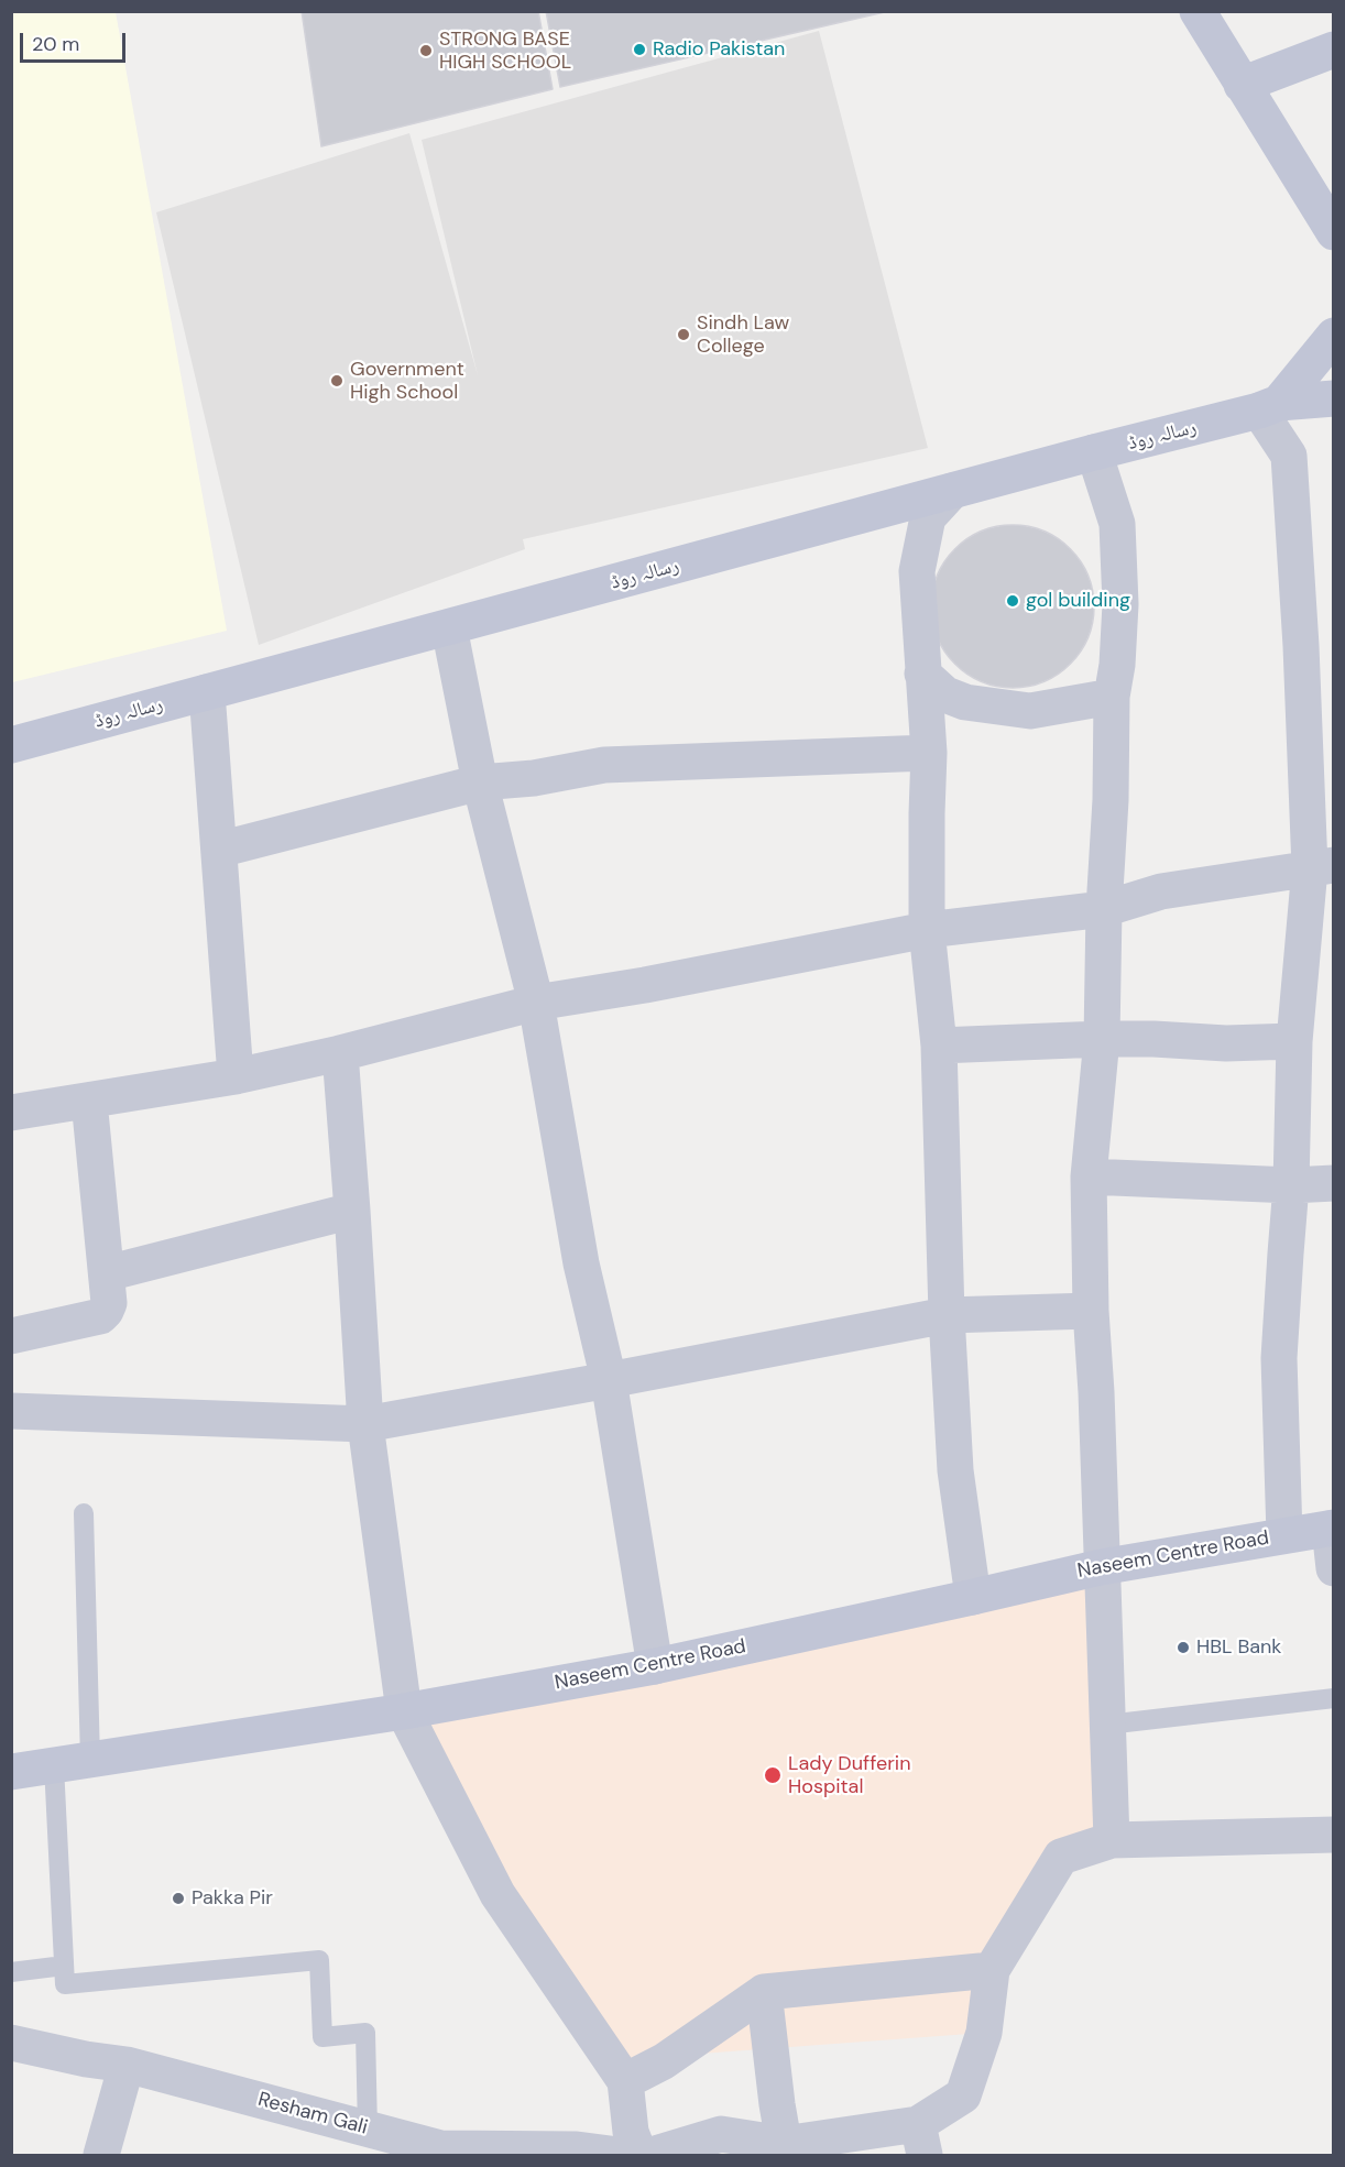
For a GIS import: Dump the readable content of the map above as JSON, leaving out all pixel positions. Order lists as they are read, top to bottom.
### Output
{
  "streets": {
    "street": ["رسالہ روڈ", "Naseem Centre Road", "Resham Gali"]
  },
  "places": [
    "Radio Pakistan",
    "STRONG BASE HIGH SCHOOL",
    "Sindh Law College",
    "Government High School",
    "gol building",
    "HBL Bank",
    "Lady Dufferin Hospital",
    "Pakka Pir"
  ],
  "scale_bar": "20 m"
}
